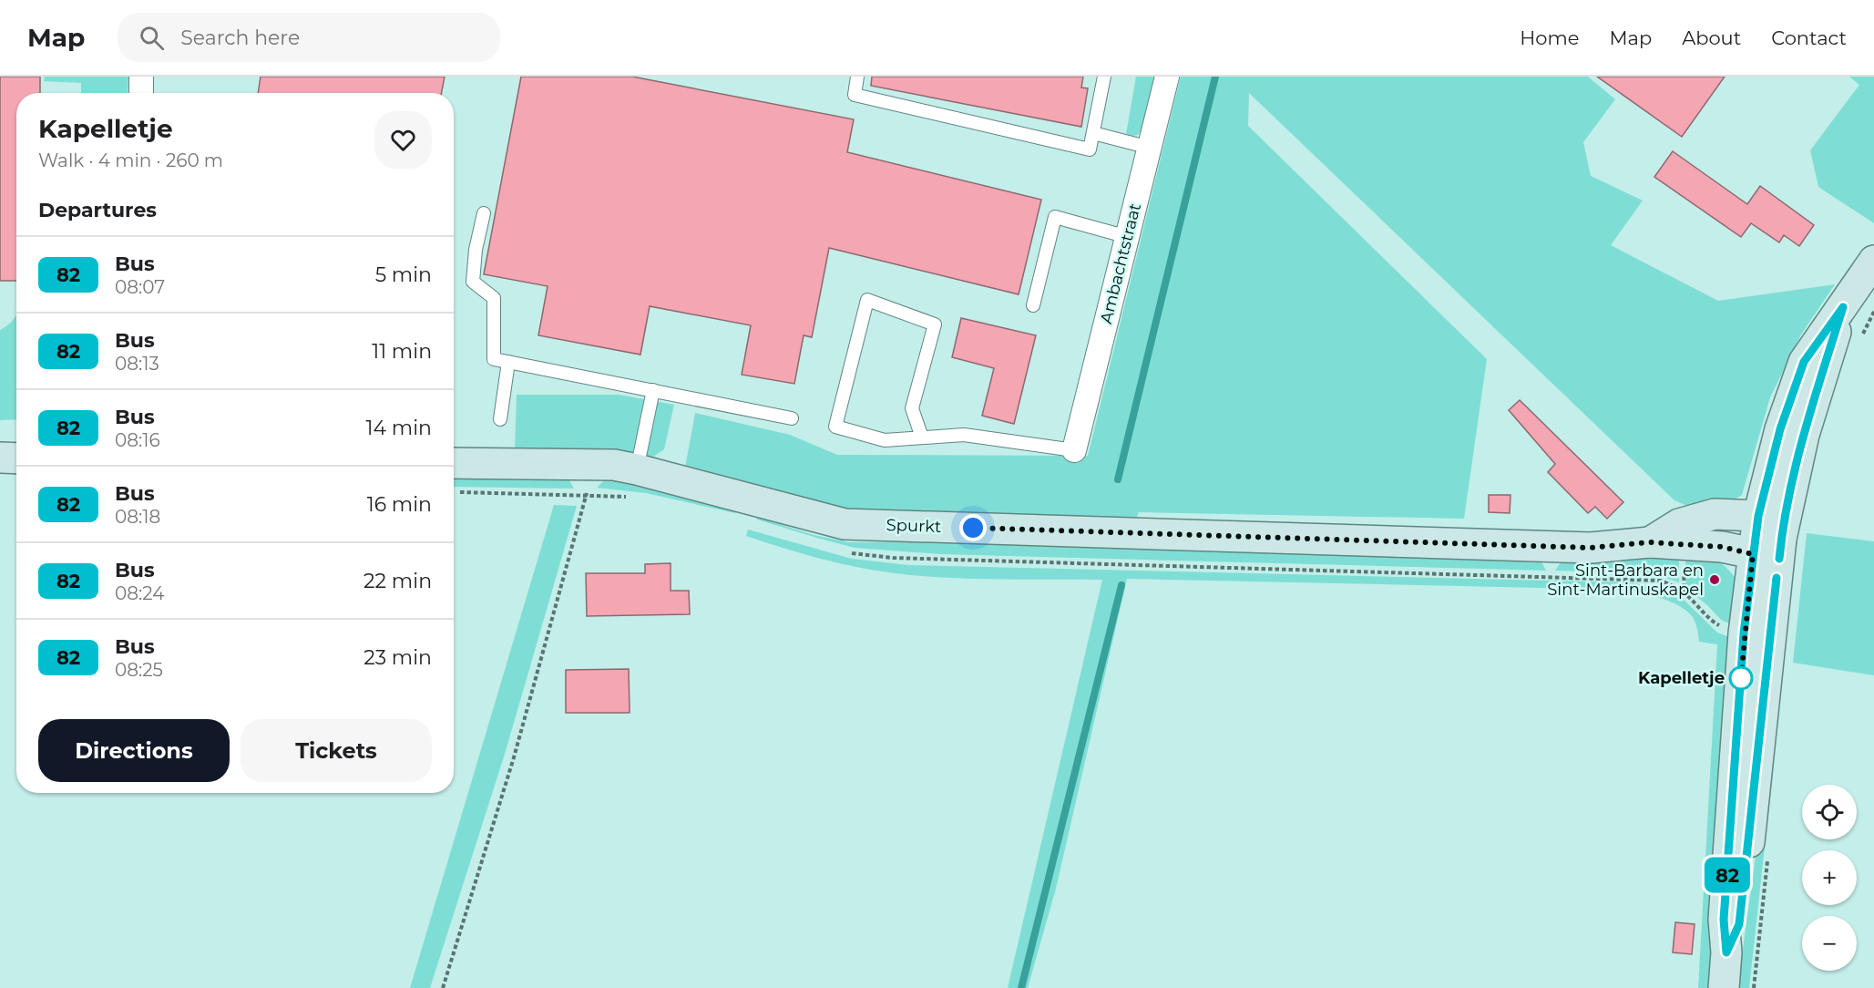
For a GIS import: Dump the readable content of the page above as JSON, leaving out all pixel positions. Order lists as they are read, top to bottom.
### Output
{
  "streets": {
    "street": ["Ambachtstraat", "Spurkt"]
  },
  "places": ["Sint-Barbara en Sint-Martinuskapel", "Kapelletje"],
  "lines": ["bus line 82"],
  "page": {
    "header": "Map",
    "search": "Search here",
    "nav": [
      "Home",
      "Map",
      "About",
      "Contact"
    ],
    "on_map": "82",
    "heading": [
      ["Kapelletje", "Walk · 4 min · 260 m"],
      "Departures"
    ],
    "list": [
      {
        "mark": "82",
        "name": "Bus",
        "note": "08:07",
        "value": "5 min"
      },
      {
        "mark": "82",
        "name": "Bus",
        "note": "08:13",
        "value": "11 min"
      },
      {
        "mark": "82",
        "name": "Bus",
        "note": "08:16",
        "value": "14 min"
      },
      {
        "mark": "82",
        "name": "Bus",
        "note": "08:18",
        "value": "16 min"
      },
      {
        "mark": "82",
        "name": "Bus",
        "note": "08:24",
        "value": "22 min"
      },
      {
        "mark": "82",
        "name": "Bus",
        "note": "08:25",
        "value": "23 min"
      }
    ],
    "buttons": ["Directions", "Tickets"],
    "map_buttons": ["+", "−"]
  }
}
